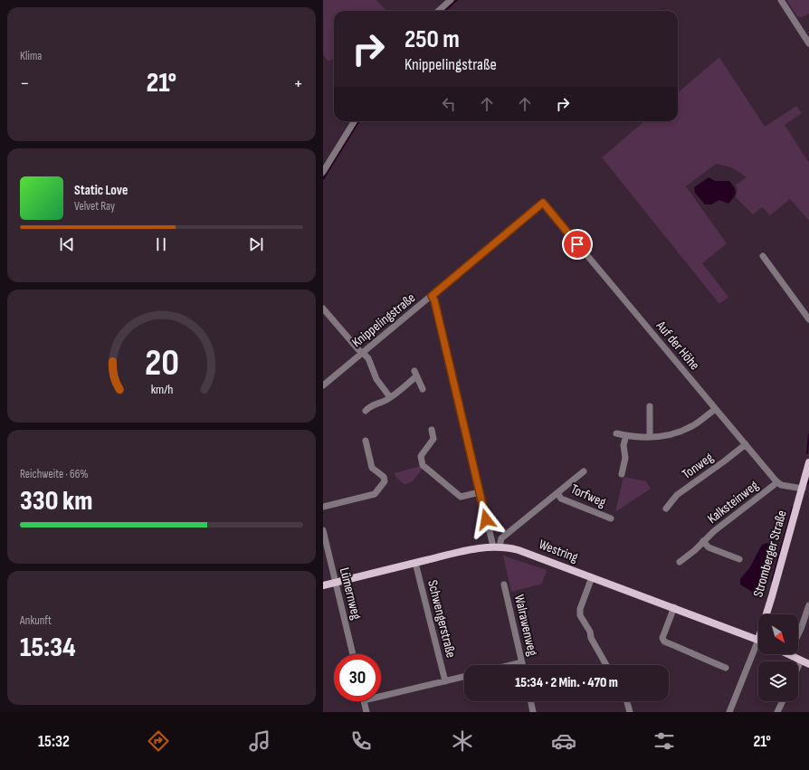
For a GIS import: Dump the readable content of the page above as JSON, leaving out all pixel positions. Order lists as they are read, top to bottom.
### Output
{
  "streets": {
    "main road": ["Westring", "Stromberger Straße"],
    "street": [
      "Knippelingstraße",
      "Auf der Höhe",
      "Tonweg",
      "Torfweg",
      "Kalksteinweg",
      "Lümernweg",
      "Schwengerstraße",
      "Walrawenweg"
    ]
  },
  "crossings": [
    ["Knippelingstraße", "Auf der Höhe"],
    ["Auf der Höhe", "Tonweg"],
    ["Auf der Höhe", "Kalksteinweg"],
    ["Torfweg", "Westring"],
    ["Westring", "Lümernweg"],
    ["Westring", "Schwengerstraße"]
  ],
  "north": "bottom right",
  "page": {
    "tile": [
      "Klima",
      ["Reichweite · 66%", "330 km"],
      ["Ankunft", "15:34"]
    ],
    "turn": ["250 m", "Knippelingstraße"],
    "heat": ["−", "21°", "+"],
    "song": ["Static Love", "Velvet Ray"],
    "limit": "30",
    "trip": "15:34 · 2 Min. · 470 m",
    "tabs": ["15:32", "21°"],
    "gauge": ["20", "km/h"]
  }
}
